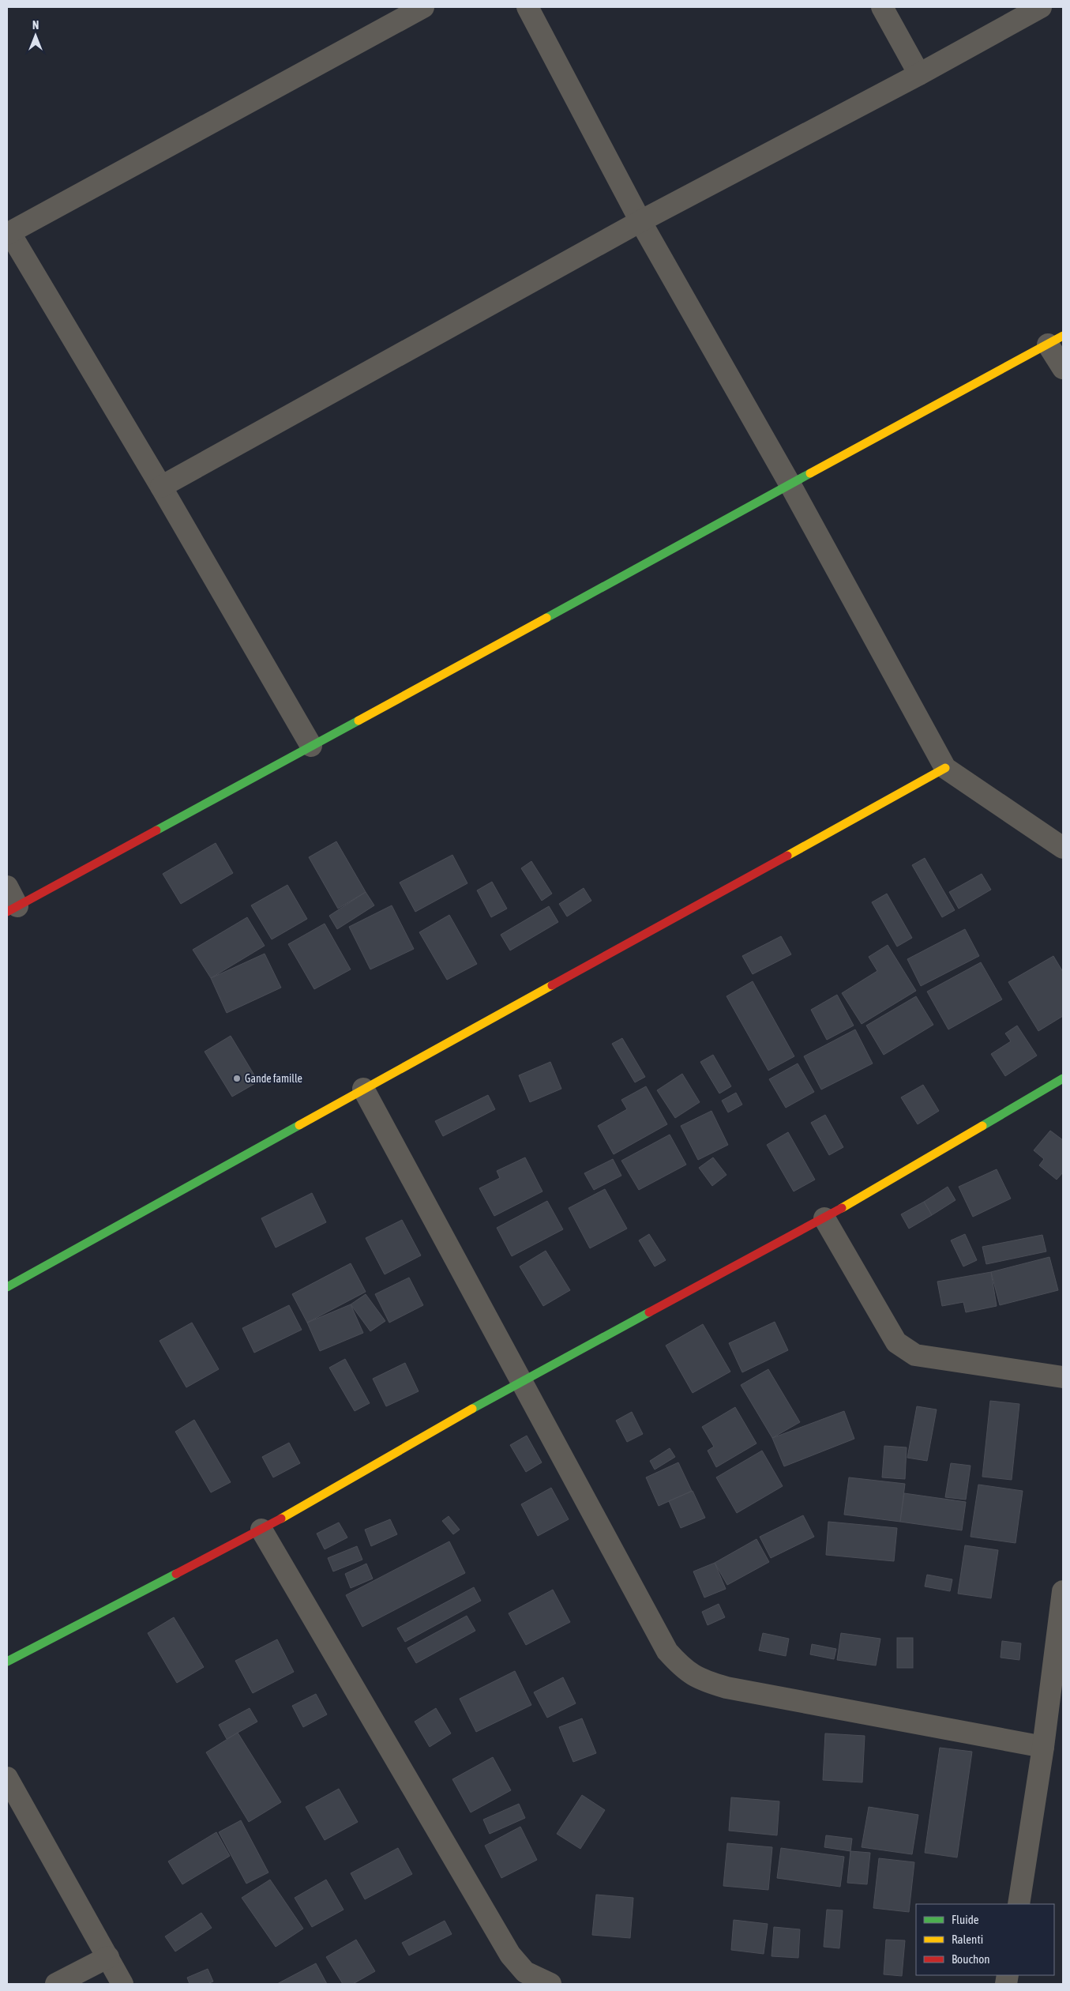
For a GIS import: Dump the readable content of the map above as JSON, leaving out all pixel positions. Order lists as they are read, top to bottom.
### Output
{
  "places": ["Gande famille"],
  "legend": ["Fluide", "Ralenti", "Bouchon"],
  "north": "top"
}
